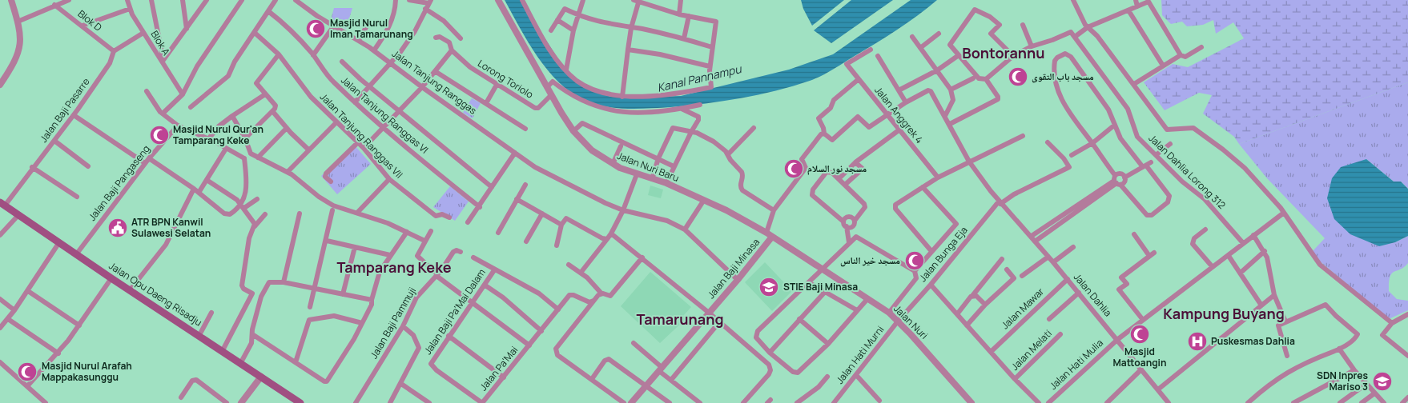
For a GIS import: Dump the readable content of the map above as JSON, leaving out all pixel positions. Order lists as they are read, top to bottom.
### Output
{
  "streets": {
    "main road": ["Jalan Opu Daeng Risadju"],
    "street": [
      "Blok D",
      "Blok A",
      "Lorong Toriolo",
      "Jalan Tanjung Ranggas",
      "Jalan Baji Pasarre",
      "Jalan Tanjung Ranggas VI",
      "Jalan Anggrek 4",
      "Jalan Tanjung Ranggas VII",
      "Jalan Nuri Baru",
      "Jalan Dahlia Lorong 312",
      "Jalan Baji Pangaseng",
      "Jalan Bunga Eja",
      "Jalan Baji Minasa",
      "Jalan Dahlia",
      "Jalan Mawar",
      "Jalan Baji Pa'Mai Dalam",
      "Jalan Nuri",
      "Jalan Baji Pammuji",
      "Jalan Melati",
      "Jalan Hati Murni",
      "Jalan Hati Mulia",
      "Jalan Pa'Mai"
    ]
  },
  "crossings": [
    ["Blok D", "Jalan Baji Pasarre"],
    ["Lorong Toriolo", "Jalan Nuri Baru"],
    ["Jalan Baji Pasarre", "Jalan Opu Daeng Risadju"],
    ["Jalan Nuri Baru", "Jalan Baji Minasa"],
    ["Jalan Nuri Baru", "Jalan Nuri"],
    ["Jalan Dahlia Lorong 312", "Jalan Hati Mulia"],
    ["Jalan Baji Pangaseng", "Jalan Opu Daeng Risadju"],
    ["Jalan Bunga Eja", "Jalan Dahlia"],
    ["Jalan Bunga Eja", "Jalan Nuri"],
    ["Jalan Bunga Eja", "Jalan Hati Murni"],
    ["Jalan Dahlia", "Jalan Mawar"],
    ["Jalan Dahlia", "Jalan Hati Mulia"],
    ["Jalan Baji Pa'Mai Dalam", "Jalan Pa'Mai"],
    ["Jalan Nuri", "Jalan Hati Murni"]
  ],
  "districts": [
    "Bontorannu",
    "Tamparang Keke",
    "Kampung Buyang",
    "Tamarunang"
  ],
  "water": ["Kanal Pannampu"],
  "places": {
    "mosque": [
      "Masjid Nurul Iman Tamarunang",
      "مسجد باب التقوى",
      "Masjid Nurul Qur'an Tamparang Keke",
      "مسجد نور السلام",
      "مسجد خير الناس",
      "Masjid Mattoangin",
      "Masjid Nurul Arafah Mappakasunggu"
    ],
    "public building": ["ATR BPN Kanwil Sulawesi Selatan"],
    "school or university": ["STIE Baji Minasa", "SDN Inpres Mariso 3"],
    "hospital": ["Puskesmas Dahlia"]
  }
}
